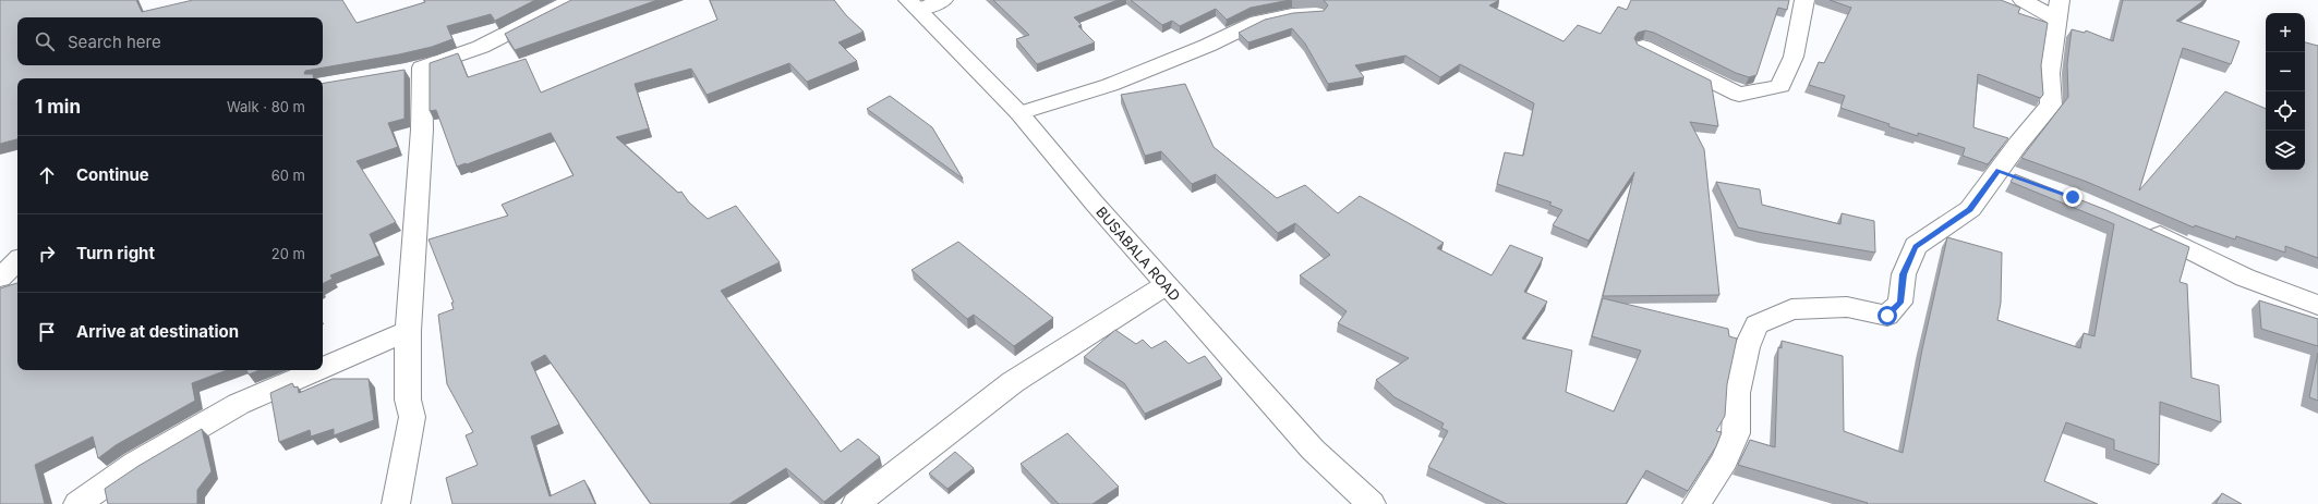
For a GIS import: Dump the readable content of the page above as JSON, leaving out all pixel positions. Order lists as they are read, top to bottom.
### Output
{
  "streets": {
    "street": ["BUSABALA ROAD"]
  },
  "page": {
    "map_buttons": ["+", "−"],
    "search": "Search here",
    "heading": ["1 min", "Walk · 80 m"],
    "list": [
      ["Continue", "60 m"],
      ["Turn right", "20 m"],
      "Arrive at destination"
    ]
  }
}
